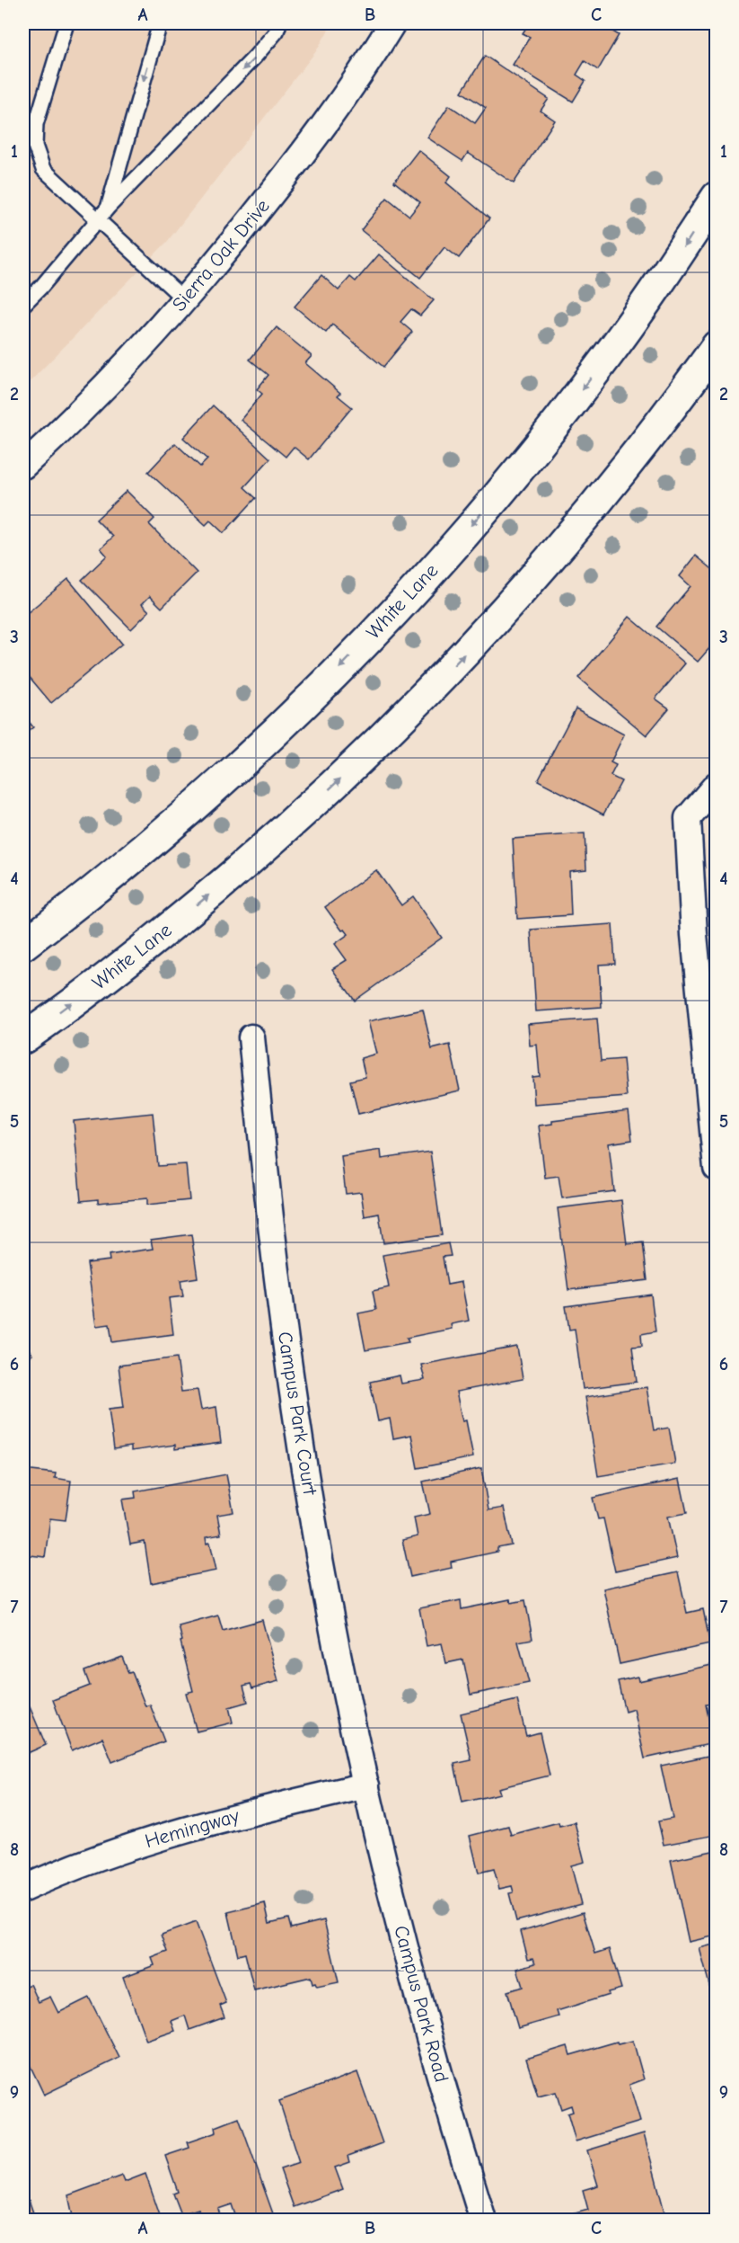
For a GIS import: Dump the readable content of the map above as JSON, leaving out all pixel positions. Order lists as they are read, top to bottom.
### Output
{
  "streets": {
    "main road": ["White Lane"],
    "street": [
      "Sierra Oak Drive",
      "Campus Park Court",
      "Hemingway",
      "Campus Park Road"
    ]
  },
  "crossings": [
    ["Campus Park Court", "Hemingway"],
    ["Campus Park Court", "Campus Park Road"],
    ["Hemingway", "Campus Park Road"]
  ],
  "grid": {
    "columns": ["A", "B", "C"],
    "rows": [
      "1",
      "2",
      "3",
      "4",
      "5",
      "6",
      "7",
      "8",
      "9"
    ]
  }
}
